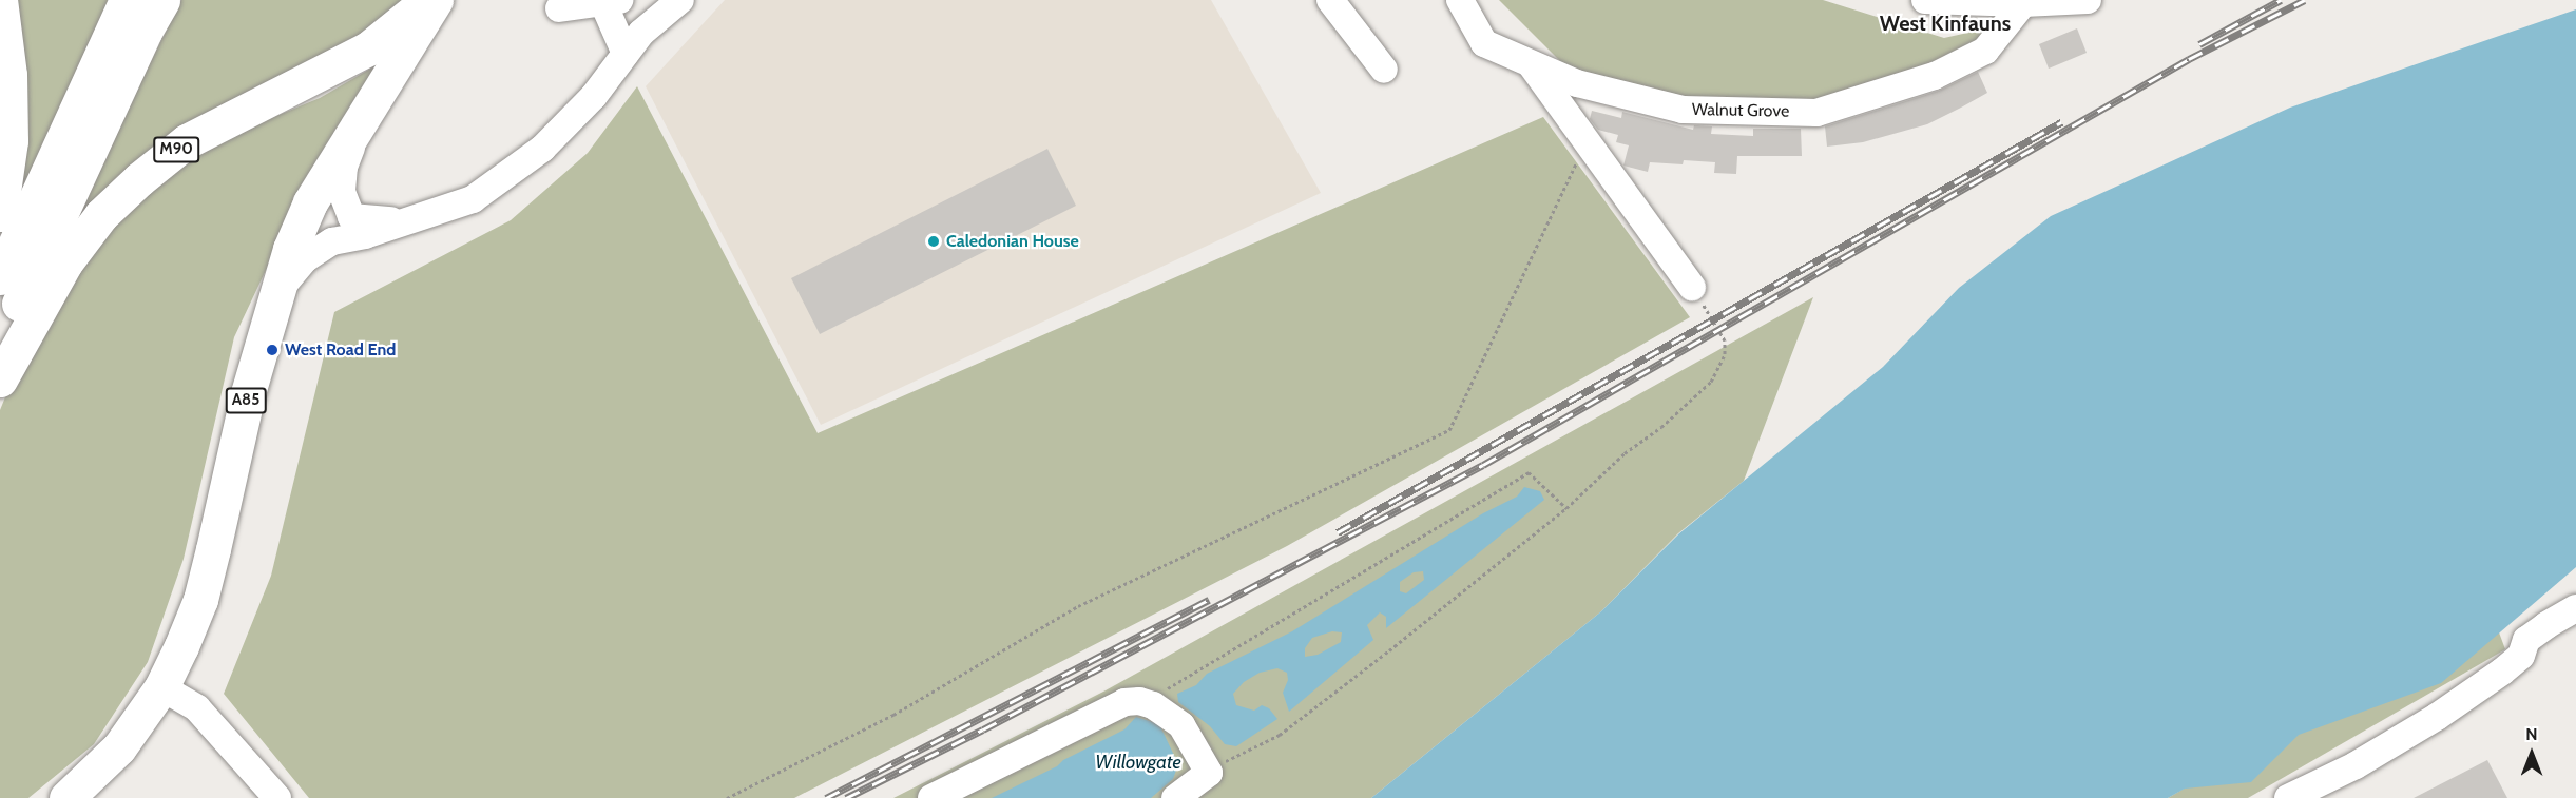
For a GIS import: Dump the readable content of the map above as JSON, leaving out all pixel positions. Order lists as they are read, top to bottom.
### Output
{
  "streets": {
    "highway": ["M90", "A85"],
    "street": ["Walnut Grove"]
  },
  "districts": ["West Kinfauns"],
  "water": ["Willowgate"],
  "places": ["Caledonian House", "West Road End"],
  "north": "top"
}
